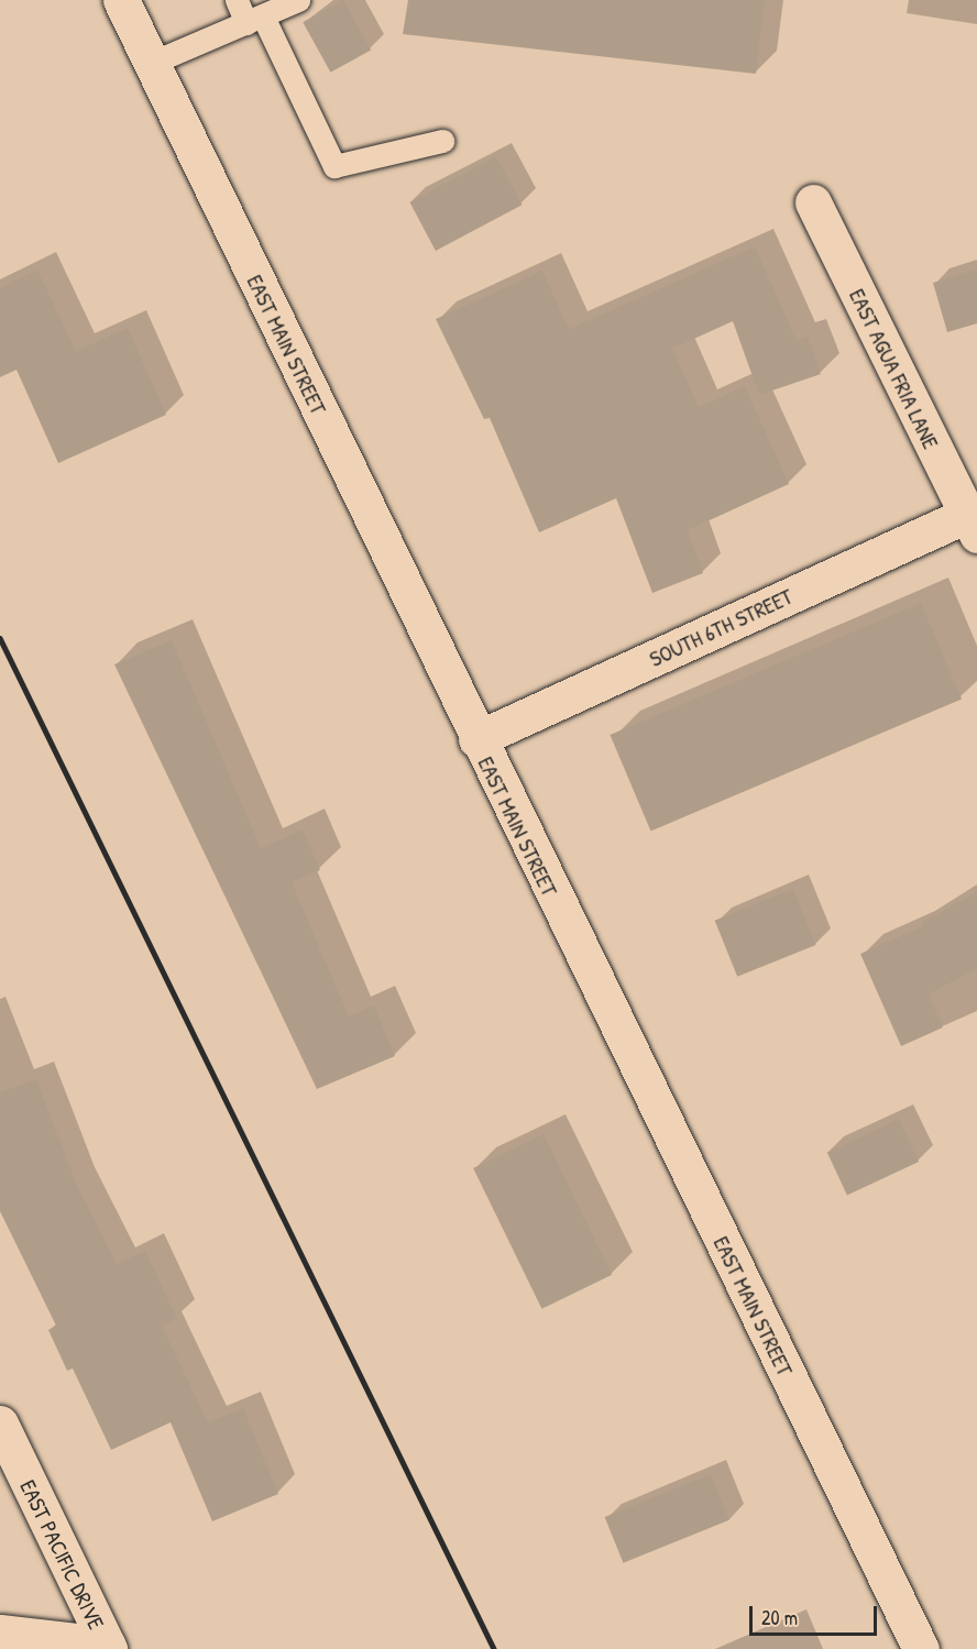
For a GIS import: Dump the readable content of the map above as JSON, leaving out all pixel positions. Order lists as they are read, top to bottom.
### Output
{
  "streets": {
    "main road": [
      "EAST MAIN STREET",
      "EAST AGUA FRIA LANE",
      "SOUTH 6TH STREET",
      "EAST PACIFIC DRIVE"
    ]
  },
  "crossings": [
    ["EAST MAIN STREET", "SOUTH 6TH STREET"],
    ["EAST AGUA FRIA LANE", "SOUTH 6TH STREET"]
  ],
  "scale_bar": "20 m"
}
